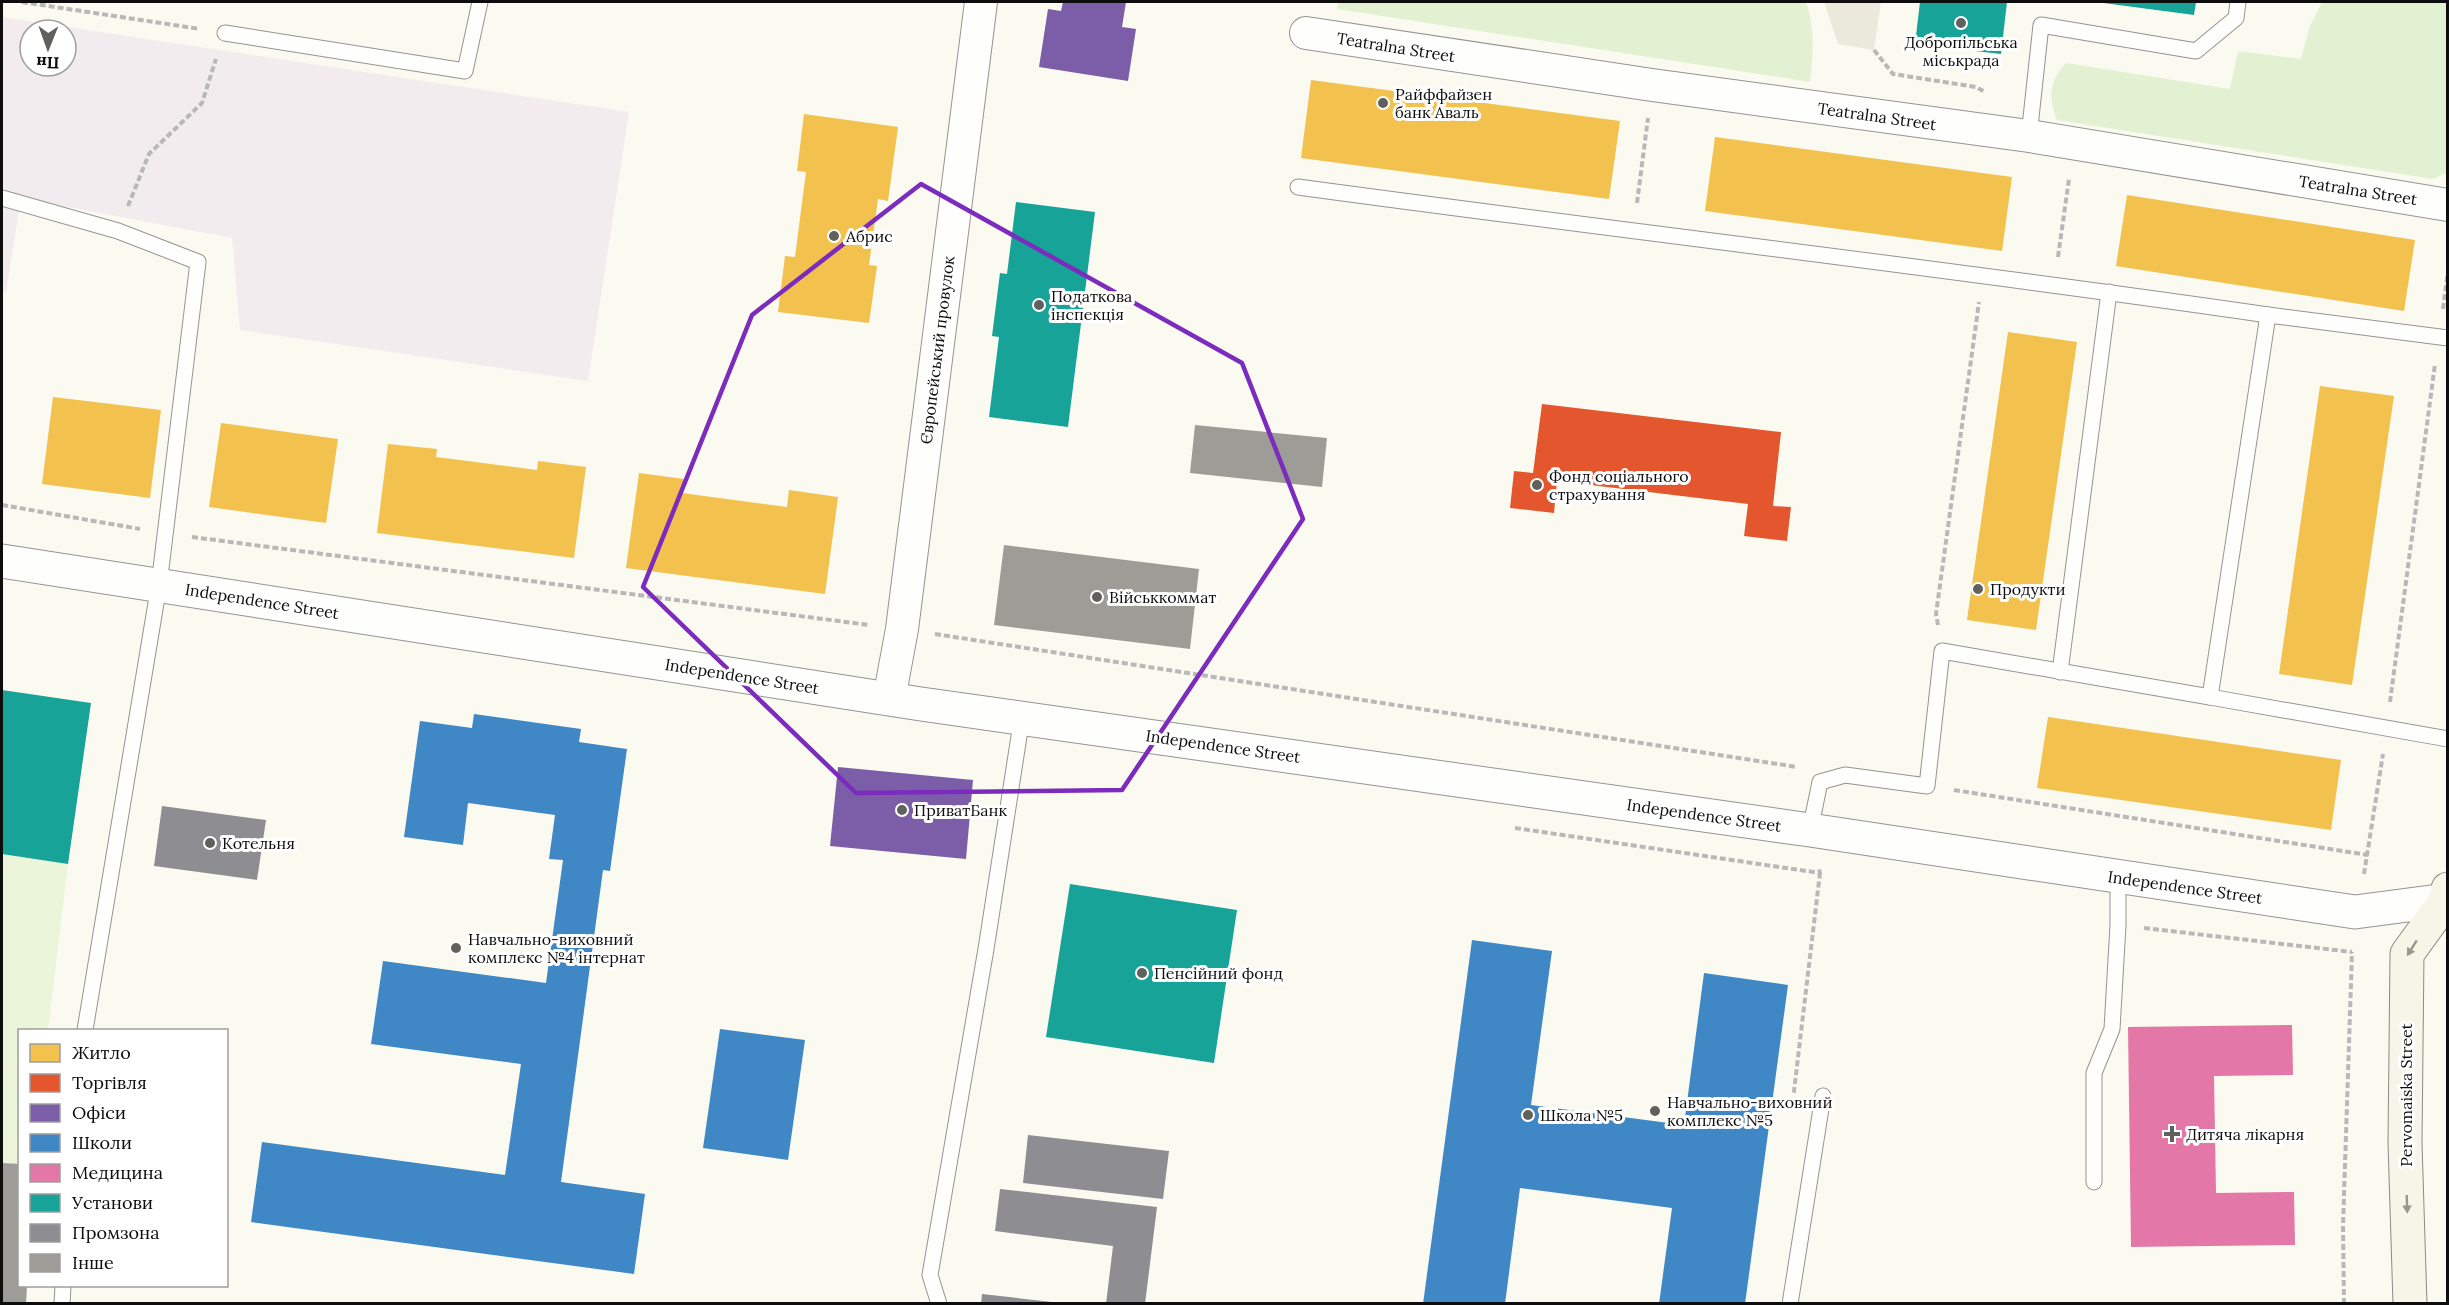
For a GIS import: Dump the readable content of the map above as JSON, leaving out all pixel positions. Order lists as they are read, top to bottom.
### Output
{
  "streets": {
    "main road": ["Pervomaiska Street"],
    "street": ["Teatralna Street", "Європейський провулок", "Independence Street"]
  },
  "crossings": [
    ["Європейський провулок", "Independence Street"],
    ["Independence Street", "Pervomaiska Street"]
  ],
  "one_way": ["Pervomaiska Street"],
  "places": {
    "other": [
      "Добропільська міськрада",
      "Райффайзен банк Аваль",
      "Абрис",
      "Податкова інспекція",
      "Фонд соціального страхування",
      "Продукти",
      "Військкоммат",
      "ПриватБанк",
      "Котельня",
      "Навчально-виховний комплекс №4 інтернат",
      "Пенсійний фонд",
      "Навчально-виховний комплекс №5",
      "Школа №5"
    ],
    "health": ["Дитяча лікарня"]
  },
  "legend": [
    "Житло",
    "Торгівля",
    "Офіси",
    "Школи",
    "Медицина",
    "Установи",
    "Промзона",
    "Інше"
  ],
  "north": "bottom"
}
